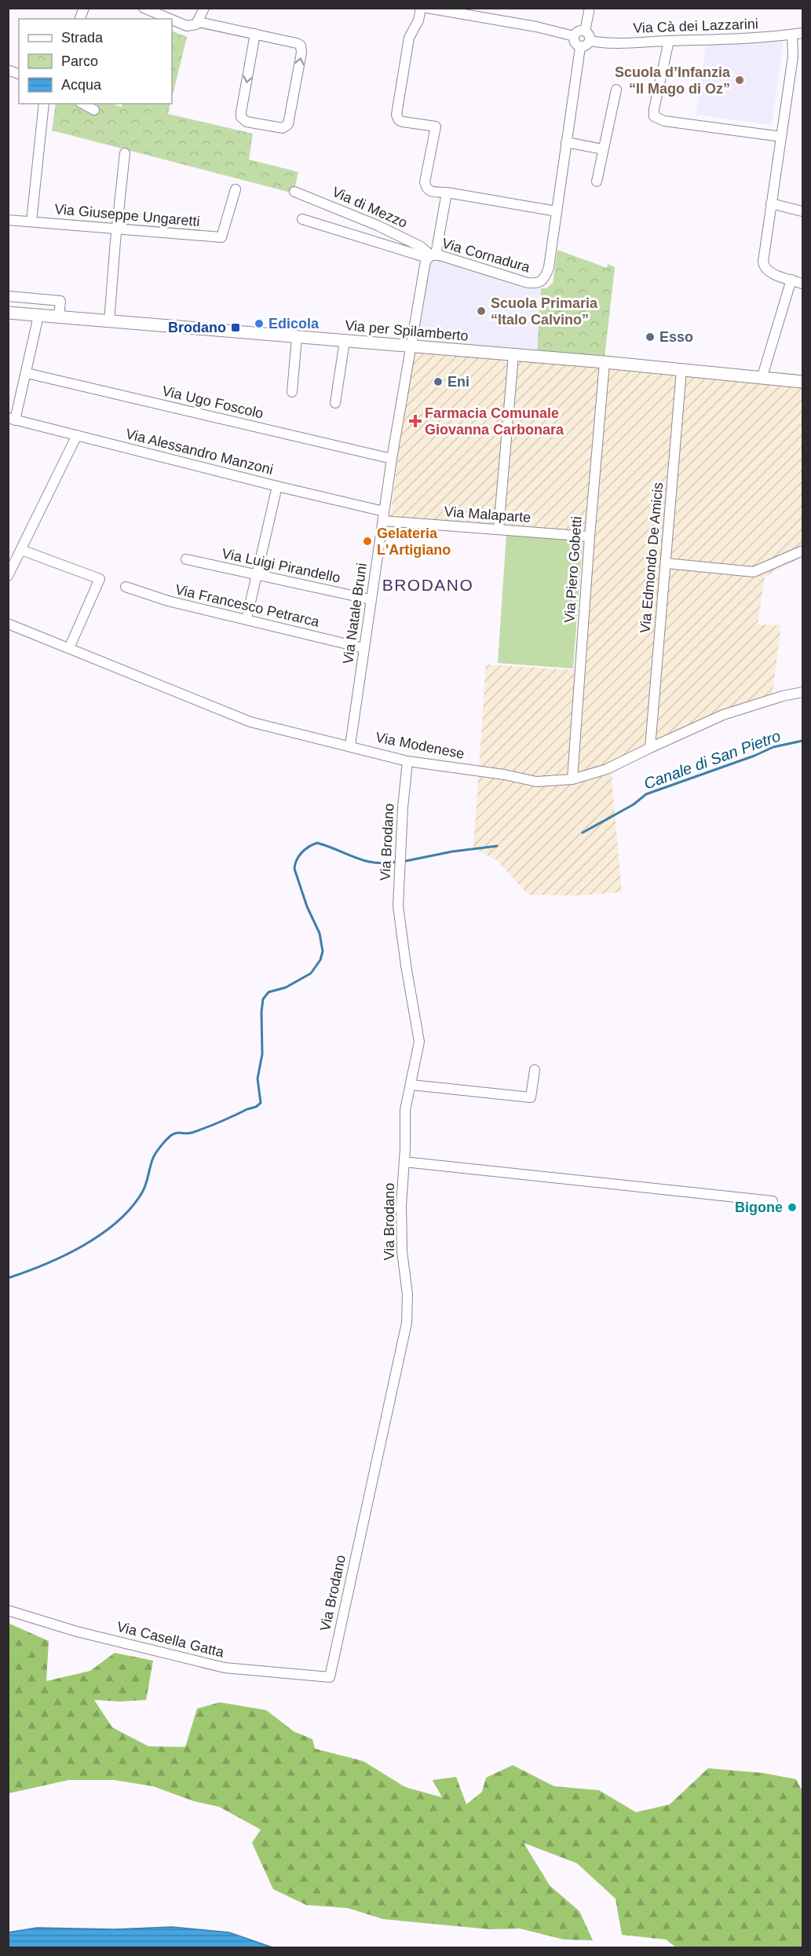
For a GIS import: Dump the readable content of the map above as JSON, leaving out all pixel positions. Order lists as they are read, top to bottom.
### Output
{
  "streets": {
    "main road": ["Via per Spilamberto"],
    "street": [
      "Via Cà dei Lazzarini",
      "Via di Mezzo",
      "Via Giuseppe Ungaretti",
      "Via Cornadura",
      "Via Ugo Foscolo",
      "Via Alessandro Manzoni",
      "Via Malaparte",
      "Via Edmondo De Amicis",
      "Via Luigi Pirandello",
      "Via Piero Gobetti",
      "Via Francesco Petrarca",
      "Via Natale Bruni",
      "Via Modenese",
      "Via Brodano",
      "Via Casella Gatta"
    ]
  },
  "crossings": [
    ["Via Cà dei Lazzarini", "Via Cornadura"],
    ["Via di Mezzo", "Via Cornadura"],
    ["Via Cornadura", "Via per Spilamberto"],
    ["Via Cornadura", "Via Natale Bruni"],
    ["Via per Spilamberto", "Via Edmondo De Amicis"],
    ["Via per Spilamberto", "Via Piero Gobetti"],
    ["Via per Spilamberto", "Via Natale Bruni"],
    ["Via Ugo Foscolo", "Via Natale Bruni"],
    ["Via Alessandro Manzoni", "Via Malaparte"],
    ["Via Alessandro Manzoni", "Via Natale Bruni"],
    ["Via Malaparte", "Via Piero Gobetti"],
    ["Via Malaparte", "Via Natale Bruni"],
    ["Via Edmondo De Amicis", "Via Modenese"],
    ["Via Luigi Pirandello", "Via Natale Bruni"],
    ["Via Piero Gobetti", "Via Modenese"],
    ["Via Francesco Petrarca", "Via Natale Bruni"],
    ["Via Natale Bruni", "Via Modenese"],
    ["Via Modenese", "Via Brodano"],
    ["Via Brodano", "Via Casella Gatta"]
  ],
  "districts": ["BRODANO"],
  "water": ["Canale di San Pietro"],
  "places": {
    "other": [
      "Scuola d’Infanzia “Il Mago di Oz”",
      "Scuola Primaria “Italo Calvino”",
      "Edicola",
      "Esso",
      "Eni",
      "Gelateria L'Artigiano",
      "Bigone"
    ],
    "transit": ["Brodano"],
    "health": ["Farmacia Comunale Giovanna Carbonara"]
  },
  "legend": ["Strada", "Parco", "Acqua"]
}
